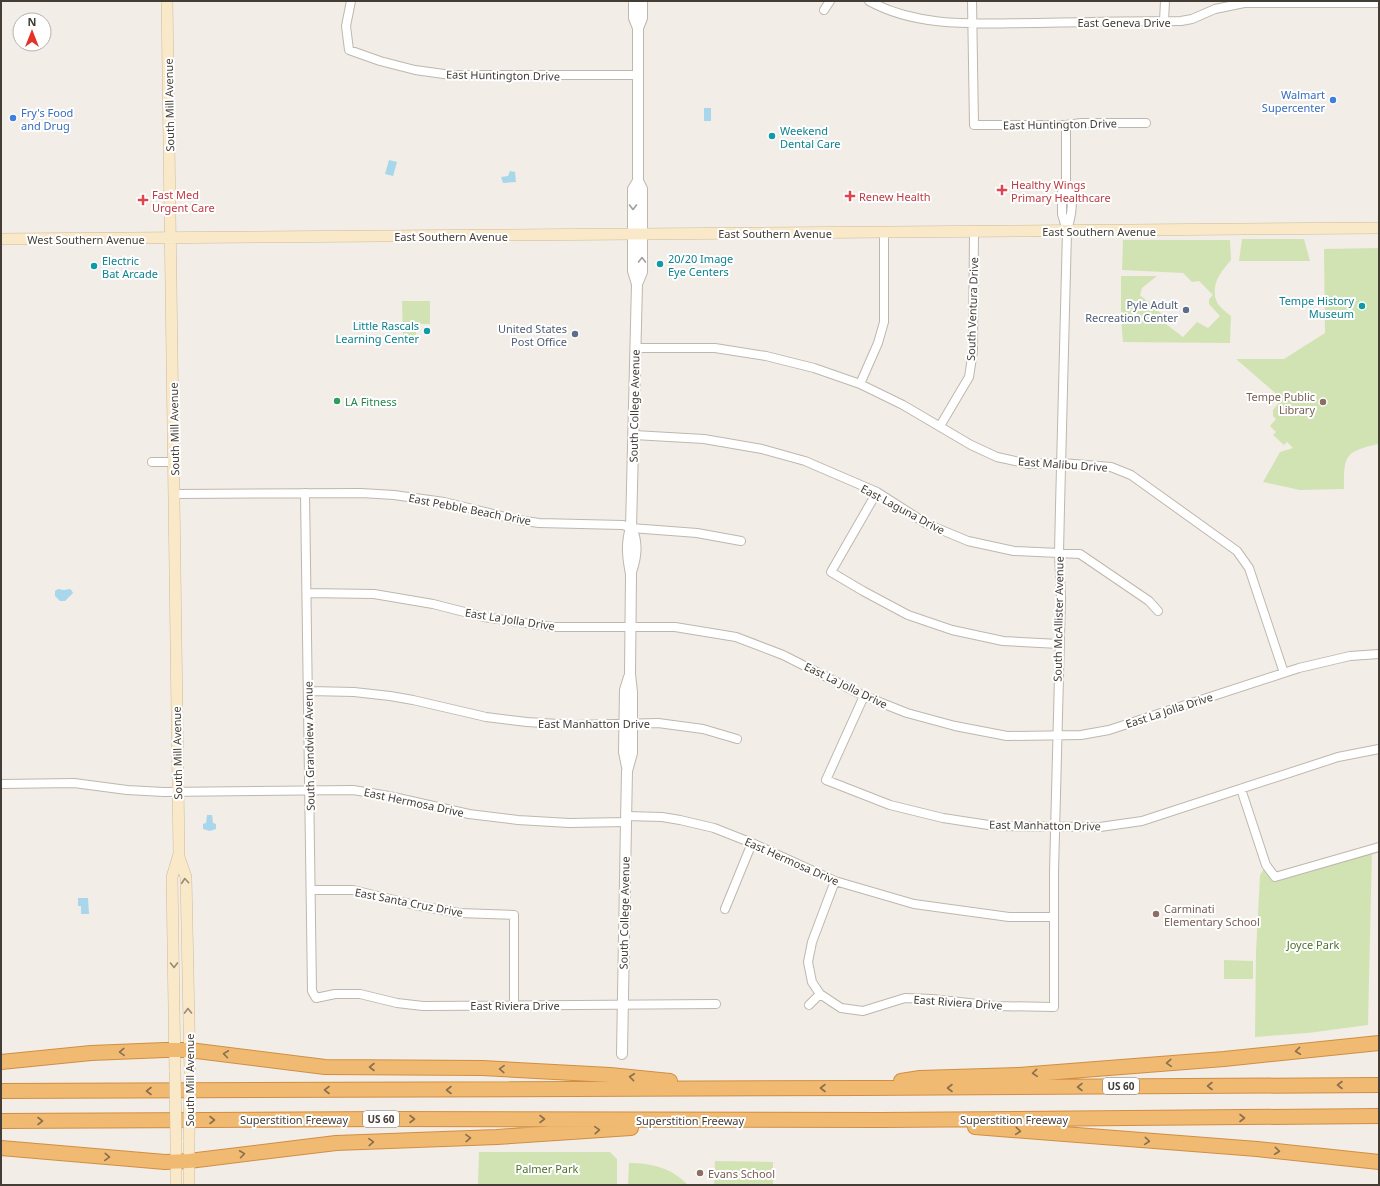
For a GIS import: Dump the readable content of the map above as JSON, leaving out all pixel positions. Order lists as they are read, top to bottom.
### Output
{
  "streets": {
    "highway": ["US 60", "Superstition Freeway"],
    "main road": ["South Mill Avenue", "East Southern Avenue", "West Southern Avenue"],
    "street": [
      "East Geneva Drive",
      "East Huntington Drive",
      "South Ventura Drive",
      "South College Avenue",
      "East Malibu Drive",
      "East Pebble Beach Drive",
      "East Laguna Drive",
      "East La Jolla Drive",
      "South McAllister Avenue",
      "East Manhatton Drive",
      "South Grandview Avenue",
      "East Hermosa Drive",
      "East Santa Cruz Drive",
      "East Riviera Drive"
    ]
  },
  "crossings": [
    ["East Geneva Drive", "East Huntington Drive"],
    ["East Huntington Drive", "South College Avenue"],
    ["East Huntington Drive", "South McAllister Avenue"],
    ["South Mill Avenue", "East Southern Avenue"],
    ["South Mill Avenue", "West Southern Avenue"],
    ["South Mill Avenue", "East Pebble Beach Drive"],
    ["South Mill Avenue", "East Hermosa Drive"],
    ["East Southern Avenue", "West Southern Avenue"],
    ["East Southern Avenue", "South Ventura Drive"],
    ["East Southern Avenue", "South College Avenue"],
    ["East Southern Avenue", "South McAllister Avenue"],
    ["South Ventura Drive", "East Malibu Drive"],
    ["South College Avenue", "East Malibu Drive"],
    ["South College Avenue", "East Pebble Beach Drive"],
    ["South College Avenue", "East Laguna Drive"],
    ["South College Avenue", "East La Jolla Drive"],
    ["South College Avenue", "East Manhatton Drive"],
    ["South College Avenue", "East Hermosa Drive"],
    ["South College Avenue", "East Riviera Drive"],
    ["East Malibu Drive", "East La Jolla Drive"],
    ["East Malibu Drive", "South McAllister Avenue"],
    ["East Pebble Beach Drive", "South Grandview Avenue"],
    ["East Laguna Drive", "South McAllister Avenue"],
    ["East La Jolla Drive", "South McAllister Avenue"],
    ["East La Jolla Drive", "East Manhatton Drive"],
    ["East La Jolla Drive", "South Grandview Avenue"],
    ["South McAllister Avenue", "East Manhatton Drive"],
    ["South McAllister Avenue", "East Hermosa Drive"],
    ["South McAllister Avenue", "East Riviera Drive"],
    ["East Manhatton Drive", "South Grandview Avenue"],
    ["South Grandview Avenue", "East Hermosa Drive"],
    ["South Grandview Avenue", "East Santa Cruz Drive"],
    ["South Grandview Avenue", "East Riviera Drive"],
    ["East Santa Cruz Drive", "East Riviera Drive"]
  ],
  "parks": ["Joyce Park", "Palmer Park"],
  "places": {
    "other": [
      "Walmart Supercenter",
      "Fry's Food and Drug",
      "Weekend Dental Care",
      "20/20 Image Eye Centers",
      "Electric Bat Arcade",
      "Tempe History Museum",
      "Pyle Adult Recreation Center",
      "Little Rascals Learning Center",
      "United States Post Office",
      "LA Fitness",
      "Tempe Public Library",
      "Carminati Elementary School",
      "Evans School"
    ],
    "health": ["Healthy Wings Primary Healthcare", "Renew Health", "Fast Med Urgent Care"]
  },
  "north": "top"
}
